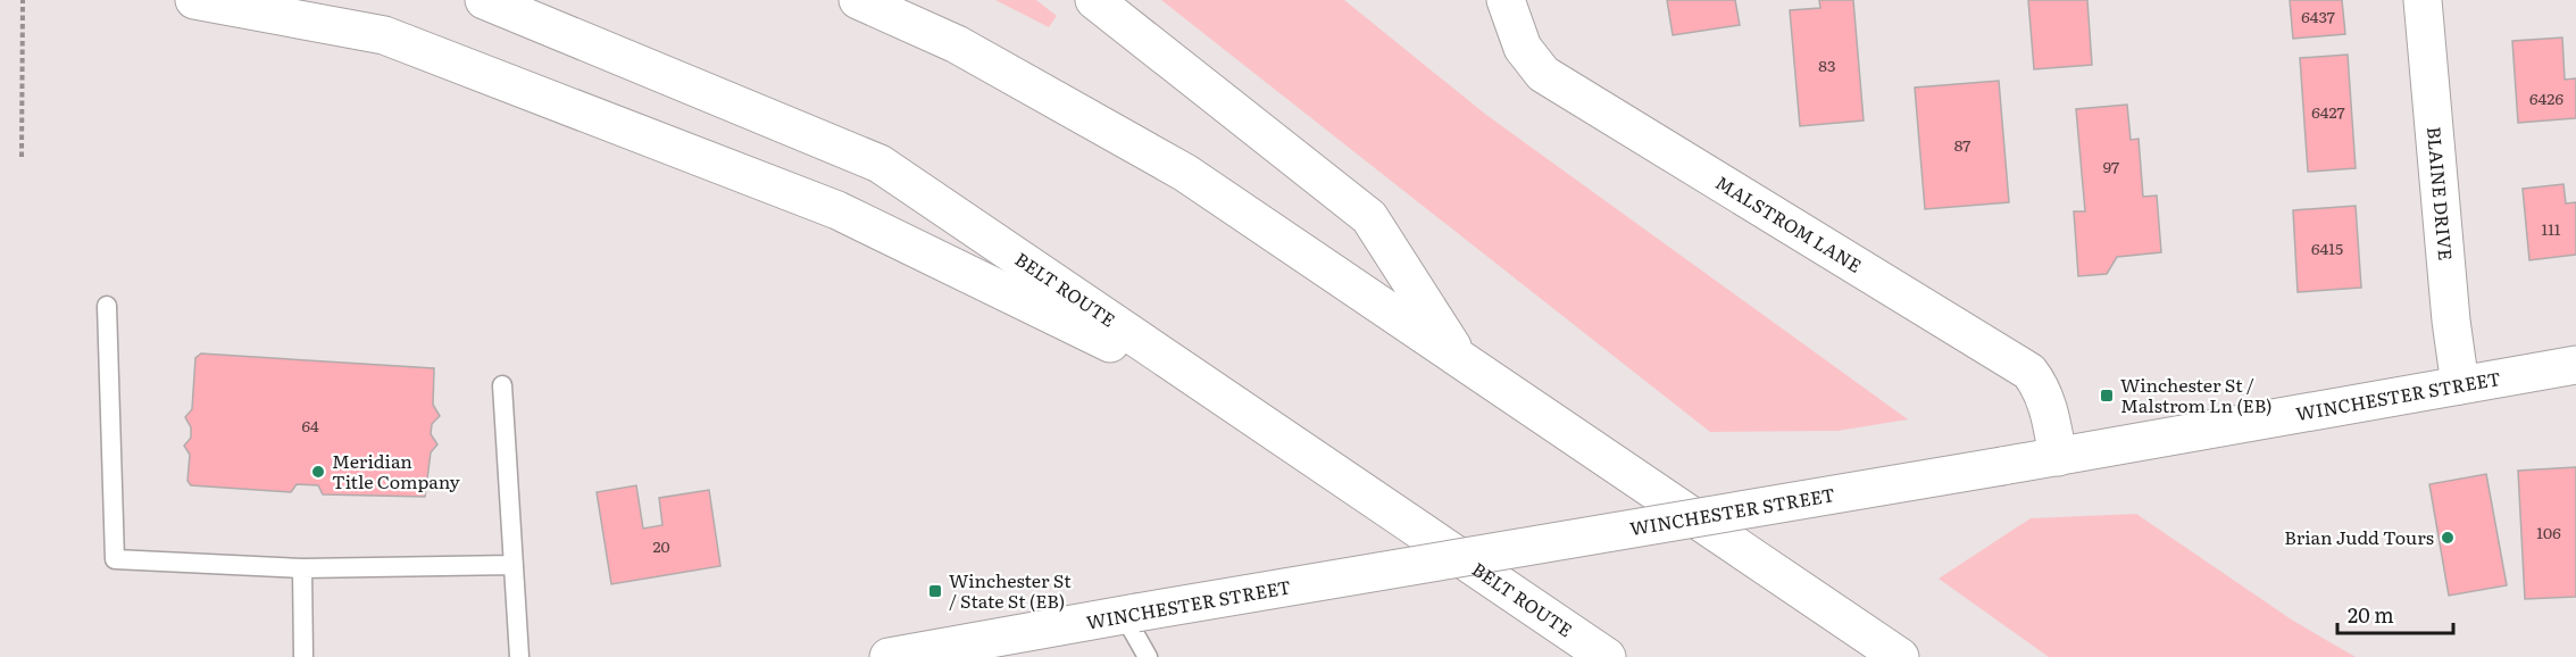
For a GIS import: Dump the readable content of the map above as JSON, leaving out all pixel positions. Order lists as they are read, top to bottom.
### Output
{
  "streets": {
    "main road": [
      "BLAINE DRIVE",
      "MALSTROM LANE",
      "BELT ROUTE",
      "WINCHESTER STREET"
    ]
  },
  "crossings": [
    ["BLAINE DRIVE", "WINCHESTER STREET"],
    ["MALSTROM LANE", "WINCHESTER STREET"]
  ],
  "places": {
    "transit": ["Winchester St / Malstrom Ln (EB)", "Winchester St / State St (EB)"],
    "other": ["Meridian Title Company", "Brian Judd Tours"]
  },
  "house_numbers": [
    "6437",
    "83",
    "6426",
    "6427",
    "87",
    "97",
    "111",
    "6415",
    "64",
    "106",
    "20"
  ],
  "scale_bar": "20 m"
}
